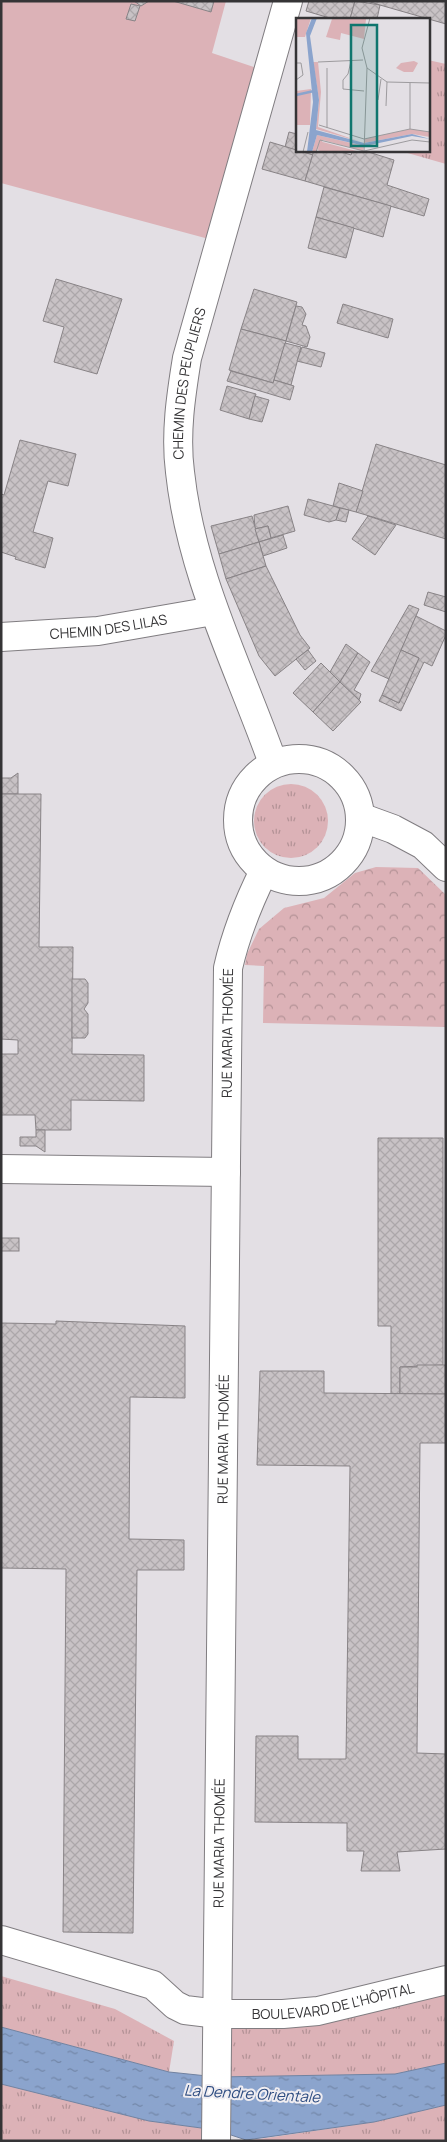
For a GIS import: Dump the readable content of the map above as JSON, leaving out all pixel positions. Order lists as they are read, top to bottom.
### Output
{
  "streets": {
    "street": [
      "CHEMIN DES PEUPLIERS",
      "CHEMIN DES LILAS",
      "RUE MARIA THOMÉE",
      "BOULEVARD DE L'HÔPITAL"
    ]
  },
  "crossings": [
    ["CHEMIN DES PEUPLIERS", "CHEMIN DES LILAS"],
    ["CHEMIN DES PEUPLIERS", "RUE MARIA THOMÉE"],
    ["RUE MARIA THOMÉE", "BOULEVARD DE L'HÔPITAL"]
  ],
  "water": ["La Dendre Orientale"]
}
